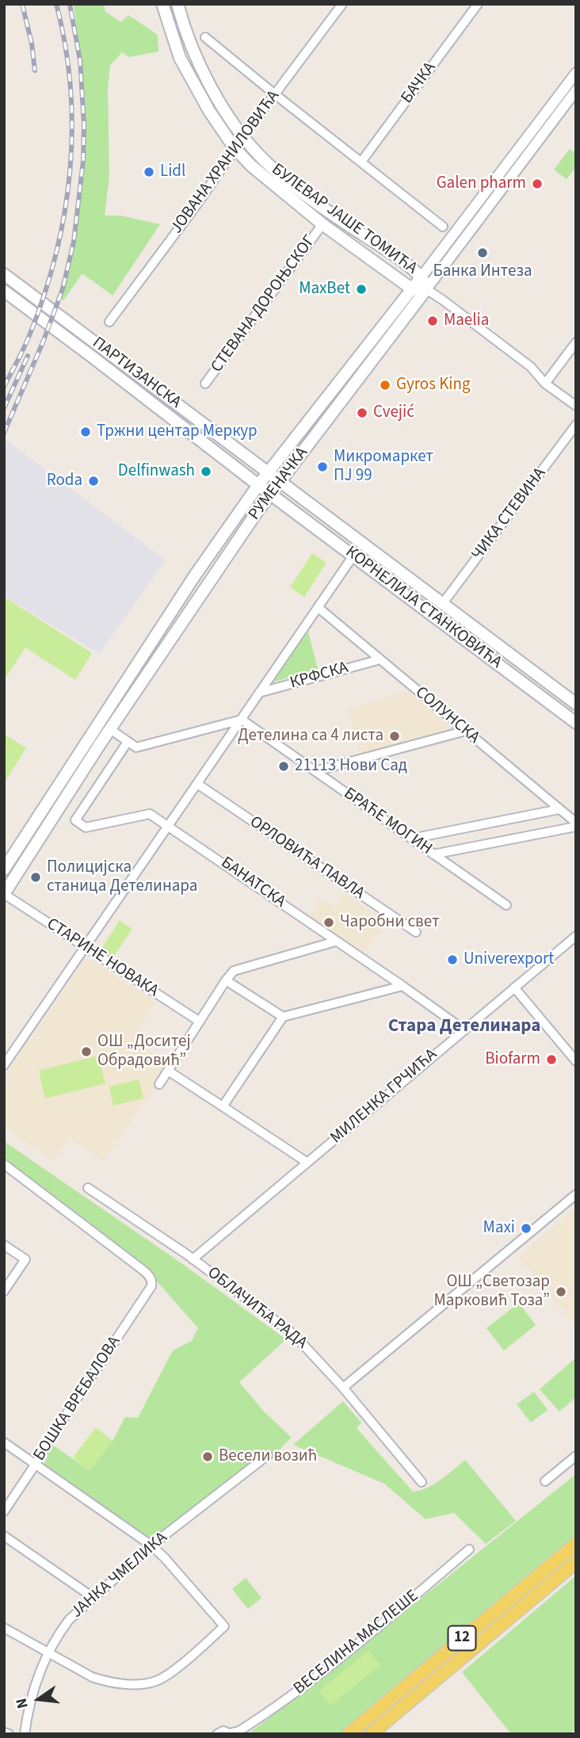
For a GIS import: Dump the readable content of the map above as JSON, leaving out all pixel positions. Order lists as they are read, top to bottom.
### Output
{
  "streets": {
    "main road": [
      "БУЛЕВАР ЈАШЕ ТОМИЋА",
      "ПАРТИЗАНСКА",
      "РУМЕНАЧКА",
      "КОРНЕЛИЈА СТАНКОВИЋА",
      "12"
    ],
    "street": [
      "БАЧКА",
      "ЈОВАНА ХРАНИЛОВИЋА",
      "СТЕВАНА ДОРОЊСКОГ",
      "ЧИКА СТЕВИНА",
      "КРФСКА",
      "СОЛУНСКА",
      "БРАЋЕ МОГИН",
      "ОРЛОВИЋА ПАВЛА",
      "БАНАТСКА",
      "СТАРИНЕ НОВАКА",
      "МИЛЕНКА ГРЧИЋА",
      "ОБЛАЧИЋА РАДА",
      "БОШКА ВРЕБАЛОВА",
      "ЈАНКА ЧМЕЛИКА",
      "ВЕСЕЛИНА МАСЛЕШЕ"
    ]
  },
  "crossings": [
    ["ЈОВАНА ХРАНИЛОВИЋА", "БУЛЕВАР ЈАШЕ ТОМИЋА"],
    ["БУЛЕВАР ЈАШЕ ТОМИЋА", "СТЕВАНА ДОРОЊСКОГ"],
    ["БУЛЕВАР ЈАШЕ ТОМИЋА", "РУМЕНАЧКА"],
    ["ПАРТИЗАНСКА", "РУМЕНАЧКА"],
    ["ПАРТИЗАНСКА", "КОРНЕЛИЈА СТАНКОВИЋА"],
    ["РУМЕНАЧКА", "КОРНЕЛИЈА СТАНКОВИЋА"],
    ["РУМЕНАЧКА", "СТАРИНЕ НОВАКА"],
    ["ЧИКА СТЕВИНА", "КОРНЕЛИЈА СТАНКОВИЋА"],
    ["КРФСКА", "СОЛУНСКА"],
    ["БАНАТСКА", "МИЛЕНКА ГРЧИЋА"],
    ["МИЛЕНКА ГРЧИЋА", "ОБЛАЧИЋА РАДА"]
  ],
  "districts": ["Стара Детелинара"],
  "places": [
    "Lidl",
    "Galen pharm",
    "Банка Интеза",
    "MaxBet",
    "Maelia",
    "Gyros King",
    "Cvejić",
    "Тржни центар Меркур",
    "Микромаркет ПЈ 99",
    "Delfinwash",
    "Roda",
    "Детелина са 4 листа",
    "21113 Нови Сад",
    "Полицијска станица Детелинара",
    "Чаробни свет",
    "Univerexport",
    "ОШ „Доситеј Обрадовић”",
    "Biofarm",
    "Maxi",
    "ОШ „Светозар Марковић Тоза”",
    "Весели возић"
  ],
  "north": "left"
}
